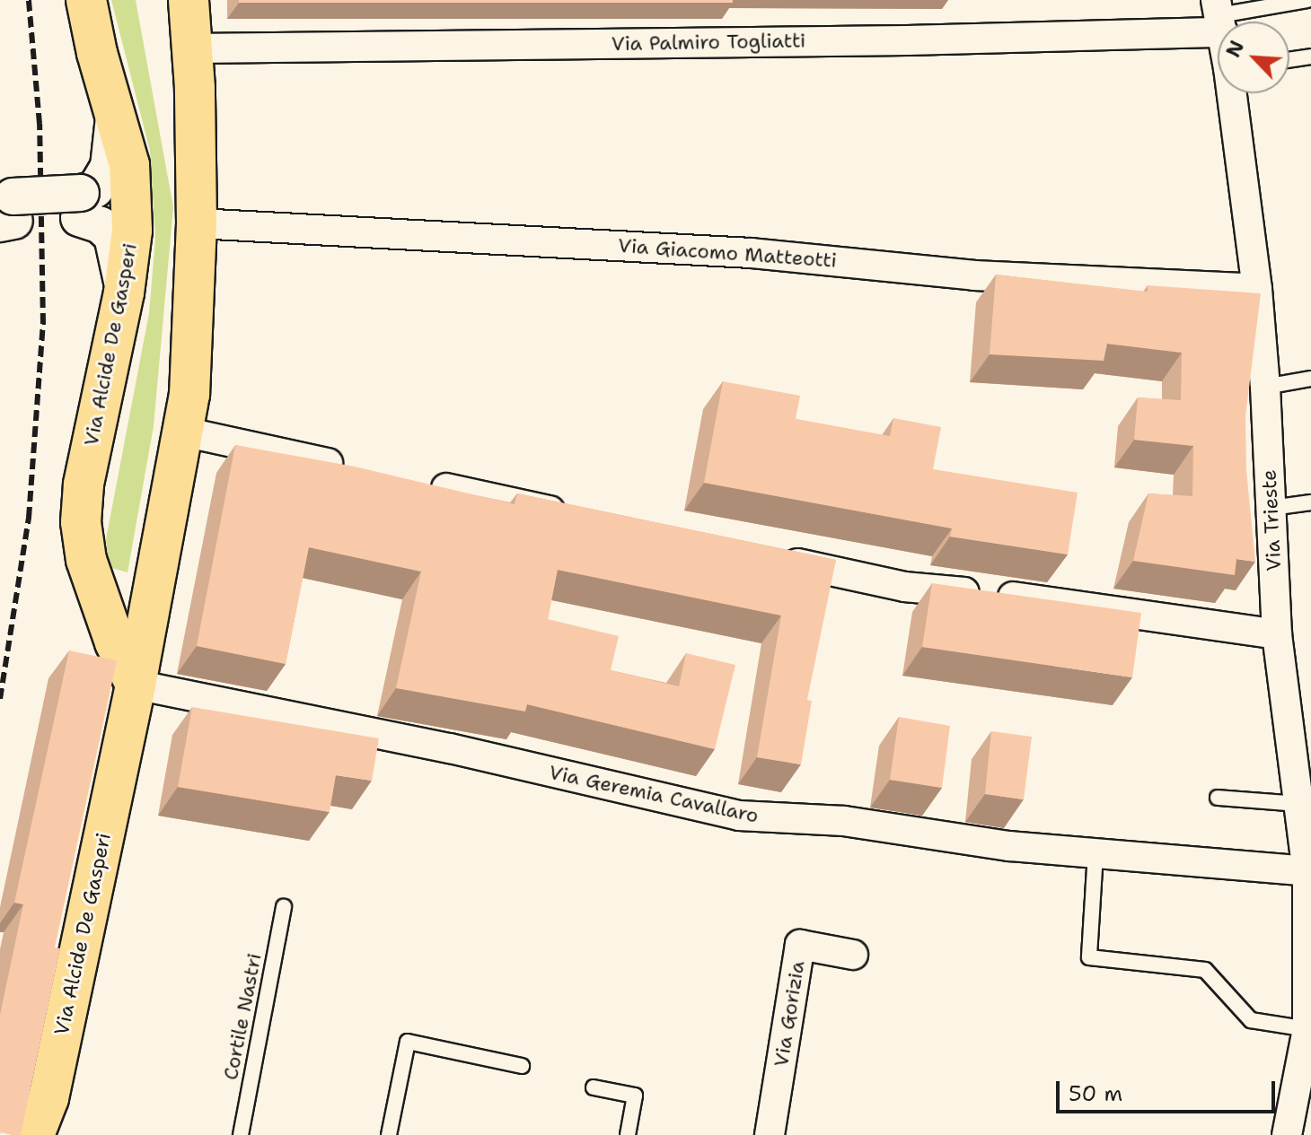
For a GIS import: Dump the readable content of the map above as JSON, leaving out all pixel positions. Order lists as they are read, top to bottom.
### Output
{
  "streets": {
    "main road": ["Via Alcide De Gasperi"],
    "street": [
      "Via Palmiro Togliatti",
      "Via Giacomo Matteotti",
      "Via Trieste",
      "Via Geremia Cavallaro",
      "Via Gorizia"
    ],
    "lane": ["Cortile Nastri"]
  },
  "crossings": [
    ["Via Palmiro Togliatti", "Via Alcide De Gasperi"],
    ["Via Giacomo Matteotti", "Via Alcide De Gasperi"],
    ["Via Giacomo Matteotti", "Via Trieste"],
    ["Via Alcide De Gasperi", "Via Geremia Cavallaro"],
    ["Via Trieste", "Via Geremia Cavallaro"]
  ],
  "scale_bar": "50 m",
  "north": "top left"
}
